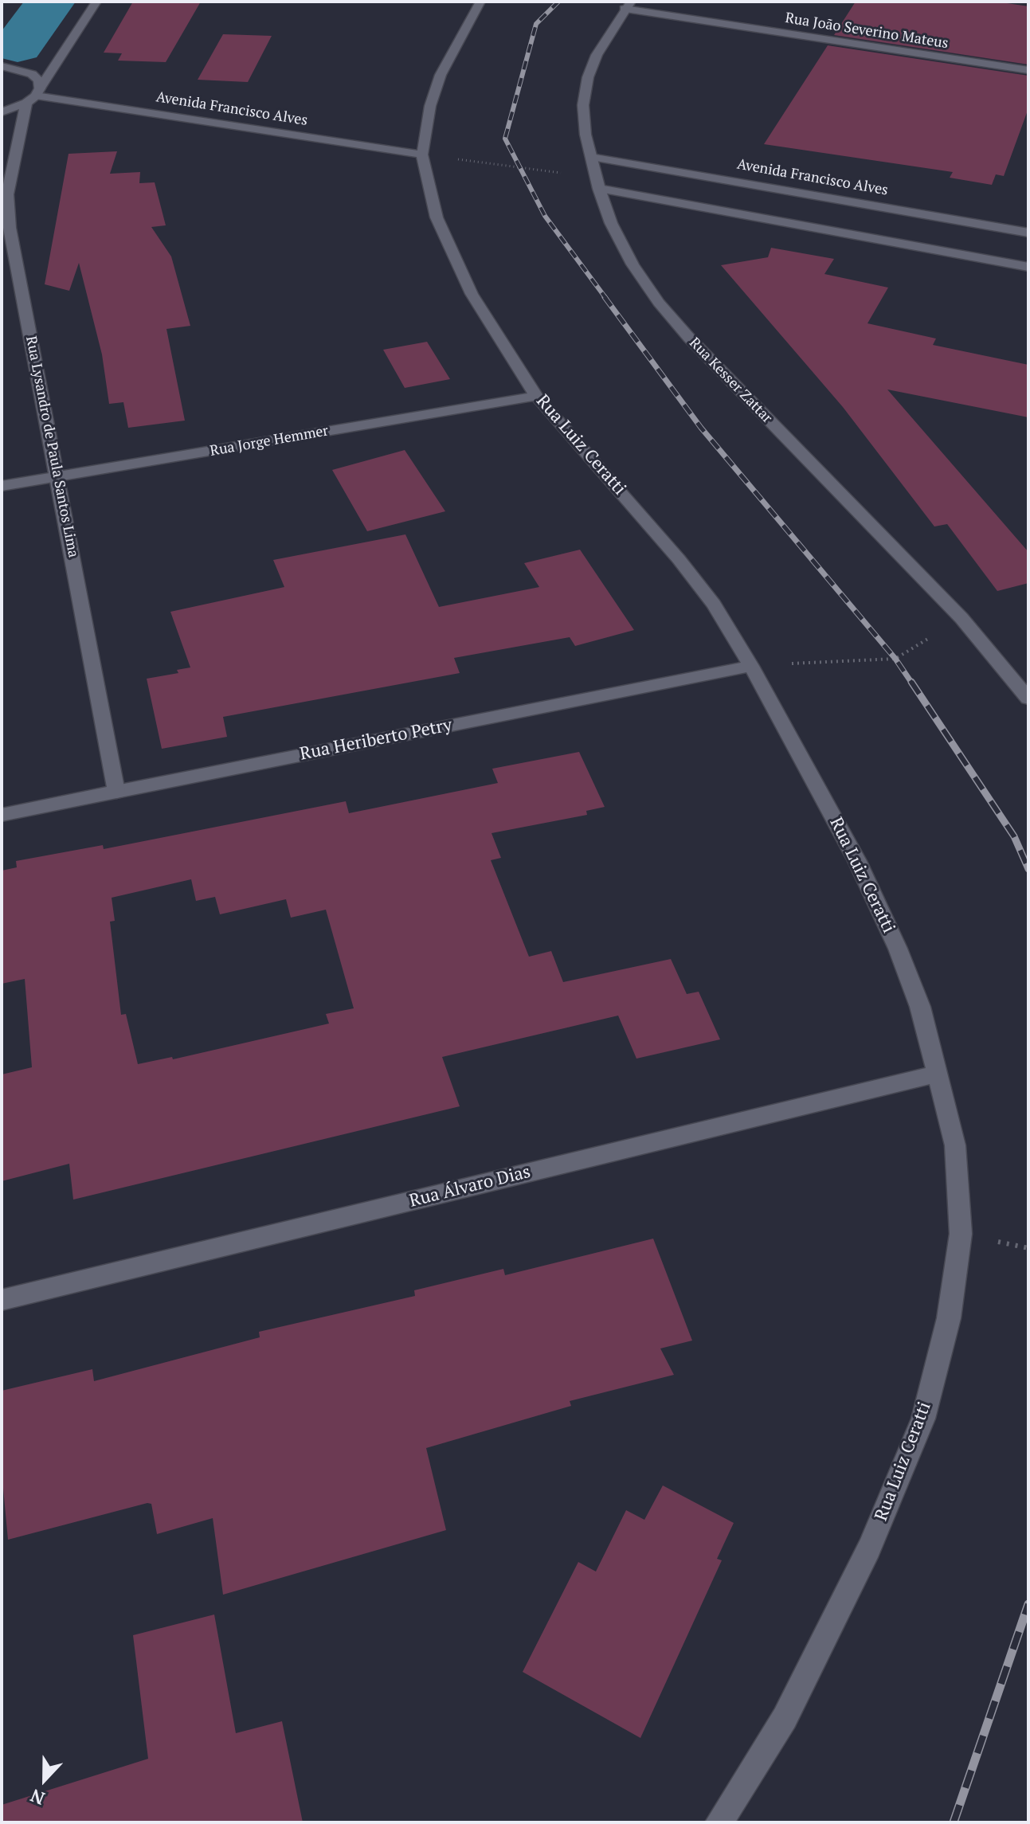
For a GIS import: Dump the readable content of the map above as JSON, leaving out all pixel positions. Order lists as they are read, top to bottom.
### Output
{
  "streets": {
    "street": [
      "Rua João Severino Mateus",
      "Avenida Francisco Alves",
      "Rua Kesser Zattar",
      "Rua Jorge Hemmer",
      "Rua Luiz Ceratti",
      "Rua Lysandro de Paula Santos Lima",
      "Rua Heriberto Petry",
      "Rua Álvaro Dias"
    ]
  },
  "crossings": [
    ["Rua João Severino Mateus", "Rua Kesser Zattar"],
    ["Avenida Francisco Alves", "Rua Kesser Zattar"],
    ["Avenida Francisco Alves", "Rua Luiz Ceratti"],
    ["Avenida Francisco Alves", "Rua Lysandro de Paula Santos Lima"],
    ["Rua Jorge Hemmer", "Rua Luiz Ceratti"],
    ["Rua Jorge Hemmer", "Rua Lysandro de Paula Santos Lima"],
    ["Rua Luiz Ceratti", "Rua Heriberto Petry"],
    ["Rua Luiz Ceratti", "Rua Álvaro Dias"],
    ["Rua Lysandro de Paula Santos Lima", "Rua Heriberto Petry"]
  ],
  "north": "bottom"
}
